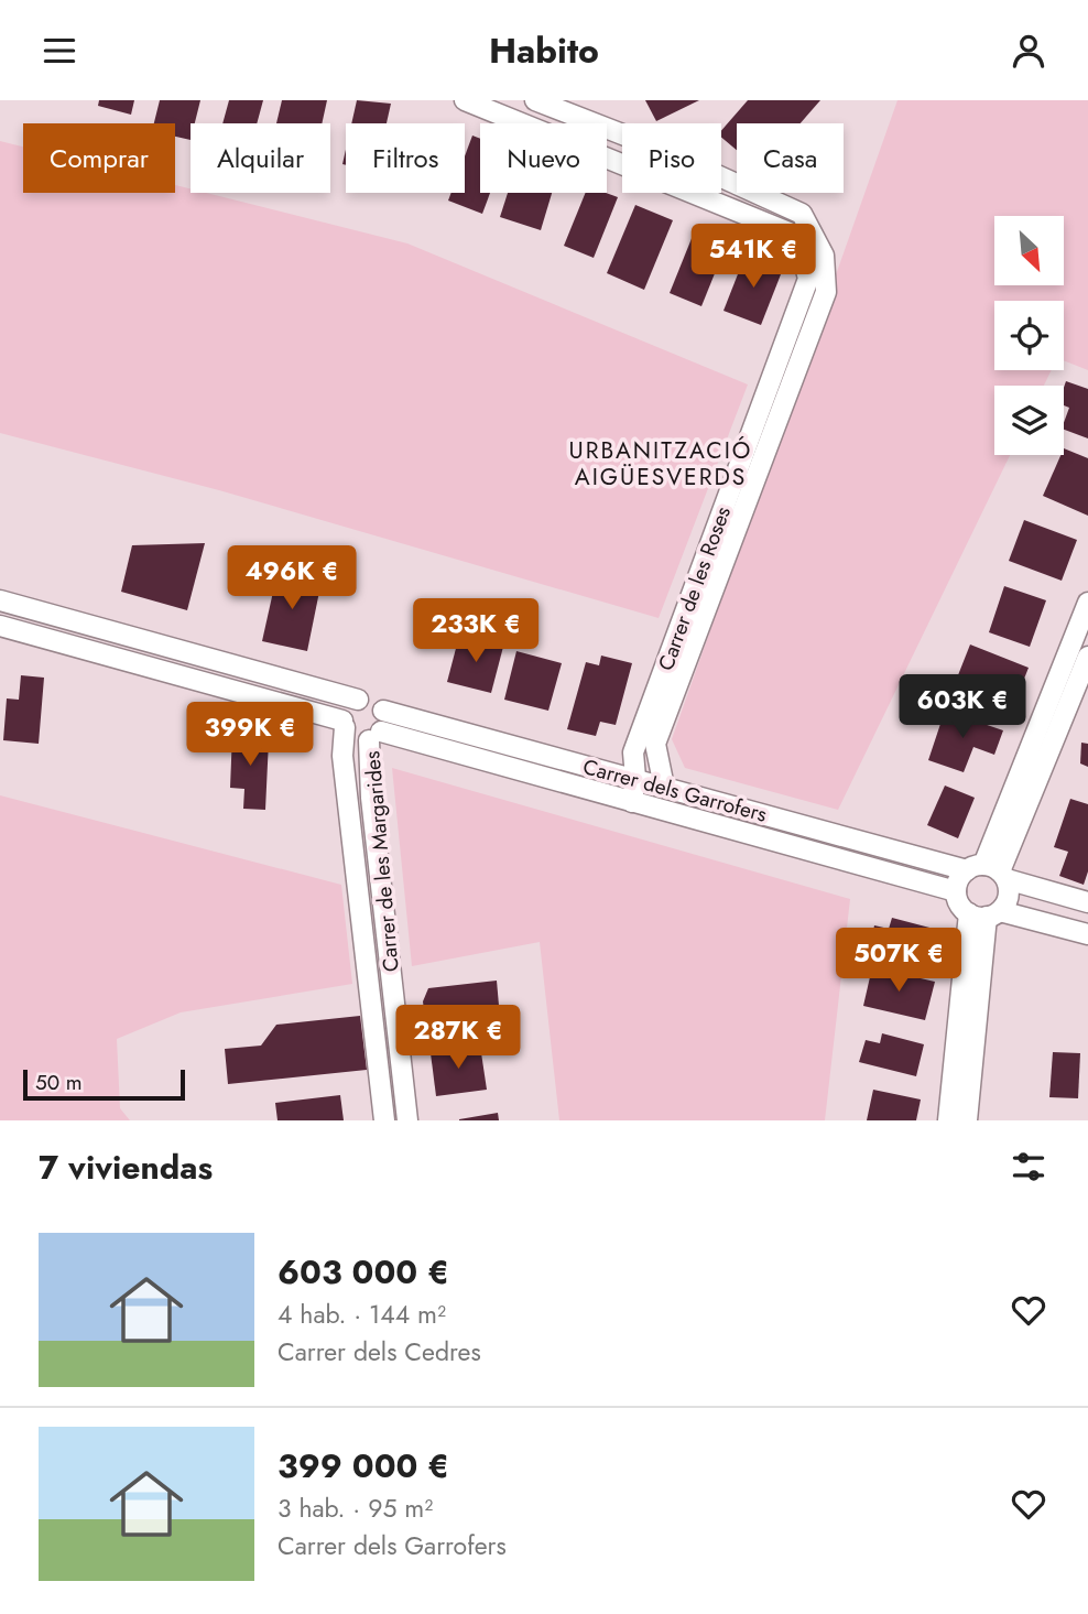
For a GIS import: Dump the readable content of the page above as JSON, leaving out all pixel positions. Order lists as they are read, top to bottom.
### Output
{
  "streets": {
    "street": ["Carrer de les Roses", "Carrer dels Garrofers", "Carrer de les Margarides"]
  },
  "crossings": [
    ["Carrer de les Roses", "Carrer dels Garrofers"],
    ["Carrer dels Garrofers", "Carrer de les Margarides"]
  ],
  "districts": ["URBANITZACIÓ AIGÜESVERDS"],
  "scale_bar": "50 m",
  "north": "bottom right",
  "page": {
    "header": "Habito",
    "chip": [
      "Comprar",
      "Alquilar",
      "Filtros",
      "Nuevo",
      "Piso",
      "Casa"
    ],
    "price": [
      "541K €",
      "496K €",
      "233K €",
      "603K €",
      "399K €",
      "507K €",
      "287K €"
    ],
    "scale": "50 m",
    "heading": "7 viviendas",
    "list": [
      {
        "name": "603 000 €",
        "note": "4 hab. · 144 m² · Carrer dels Cedres"
      },
      {
        "name": "399 000 €",
        "note": "3 hab. · 95 m² · Carrer dels Garrofers"
      }
    ]
  }
}
